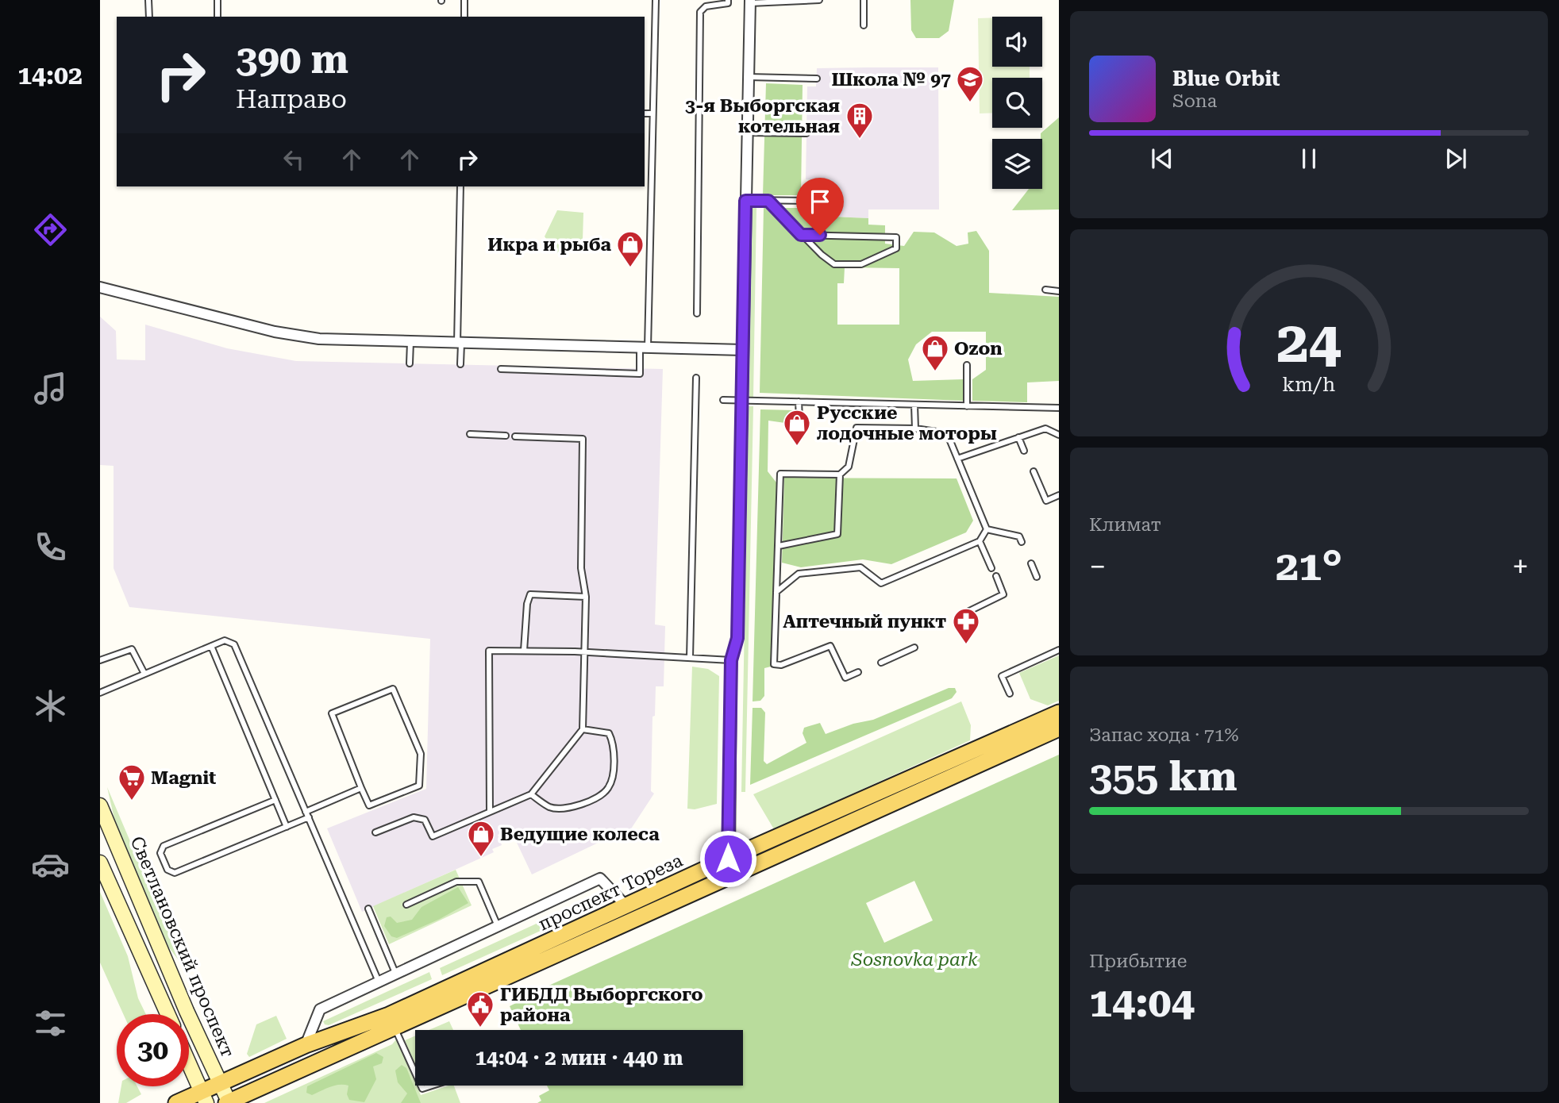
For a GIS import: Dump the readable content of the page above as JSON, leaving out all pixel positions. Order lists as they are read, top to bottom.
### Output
{
  "streets": {
    "main road": ["проспект Тореза", "Светлановский проспект"]
  },
  "crossings": [
    ["проспект Тореза", "Светлановский проспект"]
  ],
  "parks": ["Sosnovka park"],
  "places": {
    "school or university": ["Школа № 97"],
    "building": ["3-я Выборгская котельная"],
    "shop": [
      "Икра и рыба",
      "Ozon",
      "Русские лодочные моторы",
      "Ведущие колеса"
    ],
    "pharmacy": ["Аптечный пункт"],
    "supermarket": ["Magnit"],
    "public building": ["ГИБДД Выборгского района"]
  },
  "page": {
    "tabs": "14:02",
    "turn": ["390 m", "Направо"],
    "song": ["Blue Orbit", "Sona"],
    "tile": [
      "Климат",
      ["Запас хода · 71%", "355 km"],
      ["Прибытие", "14:04"]
    ],
    "heat": ["−", "21°", "+"],
    "limit": "30",
    "trip": "14:04 · 2 мин · 440 m",
    "gauge": ["24", "km/h"]
  }
}
